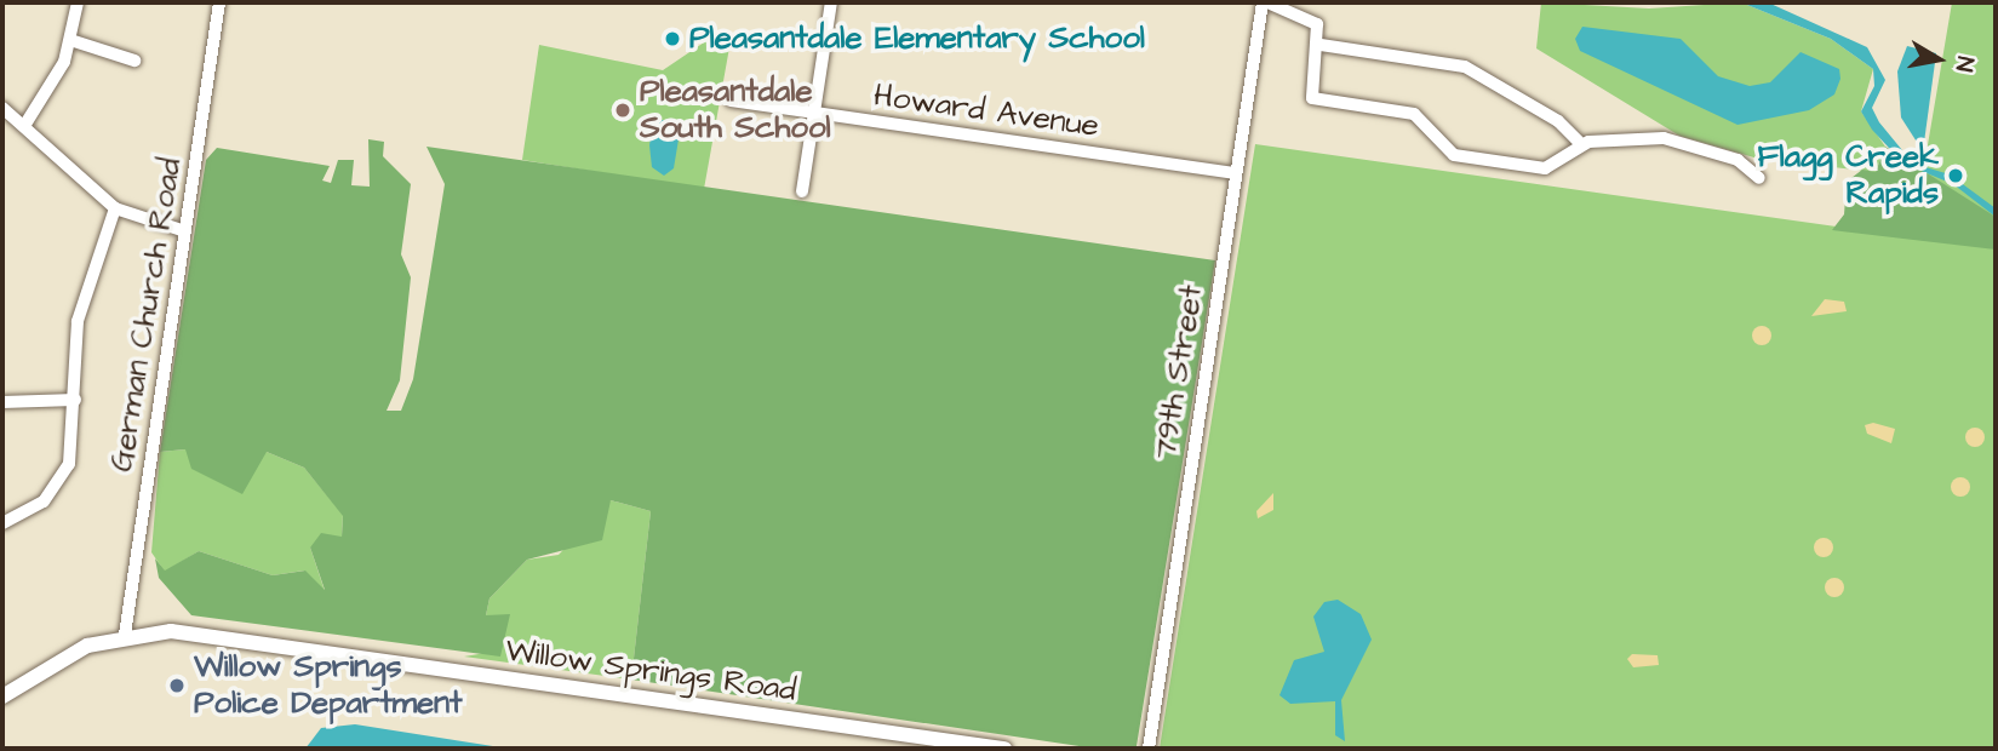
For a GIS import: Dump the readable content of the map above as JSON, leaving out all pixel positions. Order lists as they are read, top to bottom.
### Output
{
  "streets": {
    "main road": ["Willow Springs Road"],
    "street": ["Howard Avenue", "German Church Road", "79th Street"]
  },
  "crossings": [
    ["Howard Avenue", "79th Street"],
    ["German Church Road", "Willow Springs Road"]
  ],
  "places": [
    "Pleasantdale Elementary School",
    "Pleasantdale South School",
    "Flagg Creek Rapids",
    "Willow Springs Police Department"
  ],
  "north": "right"
}
